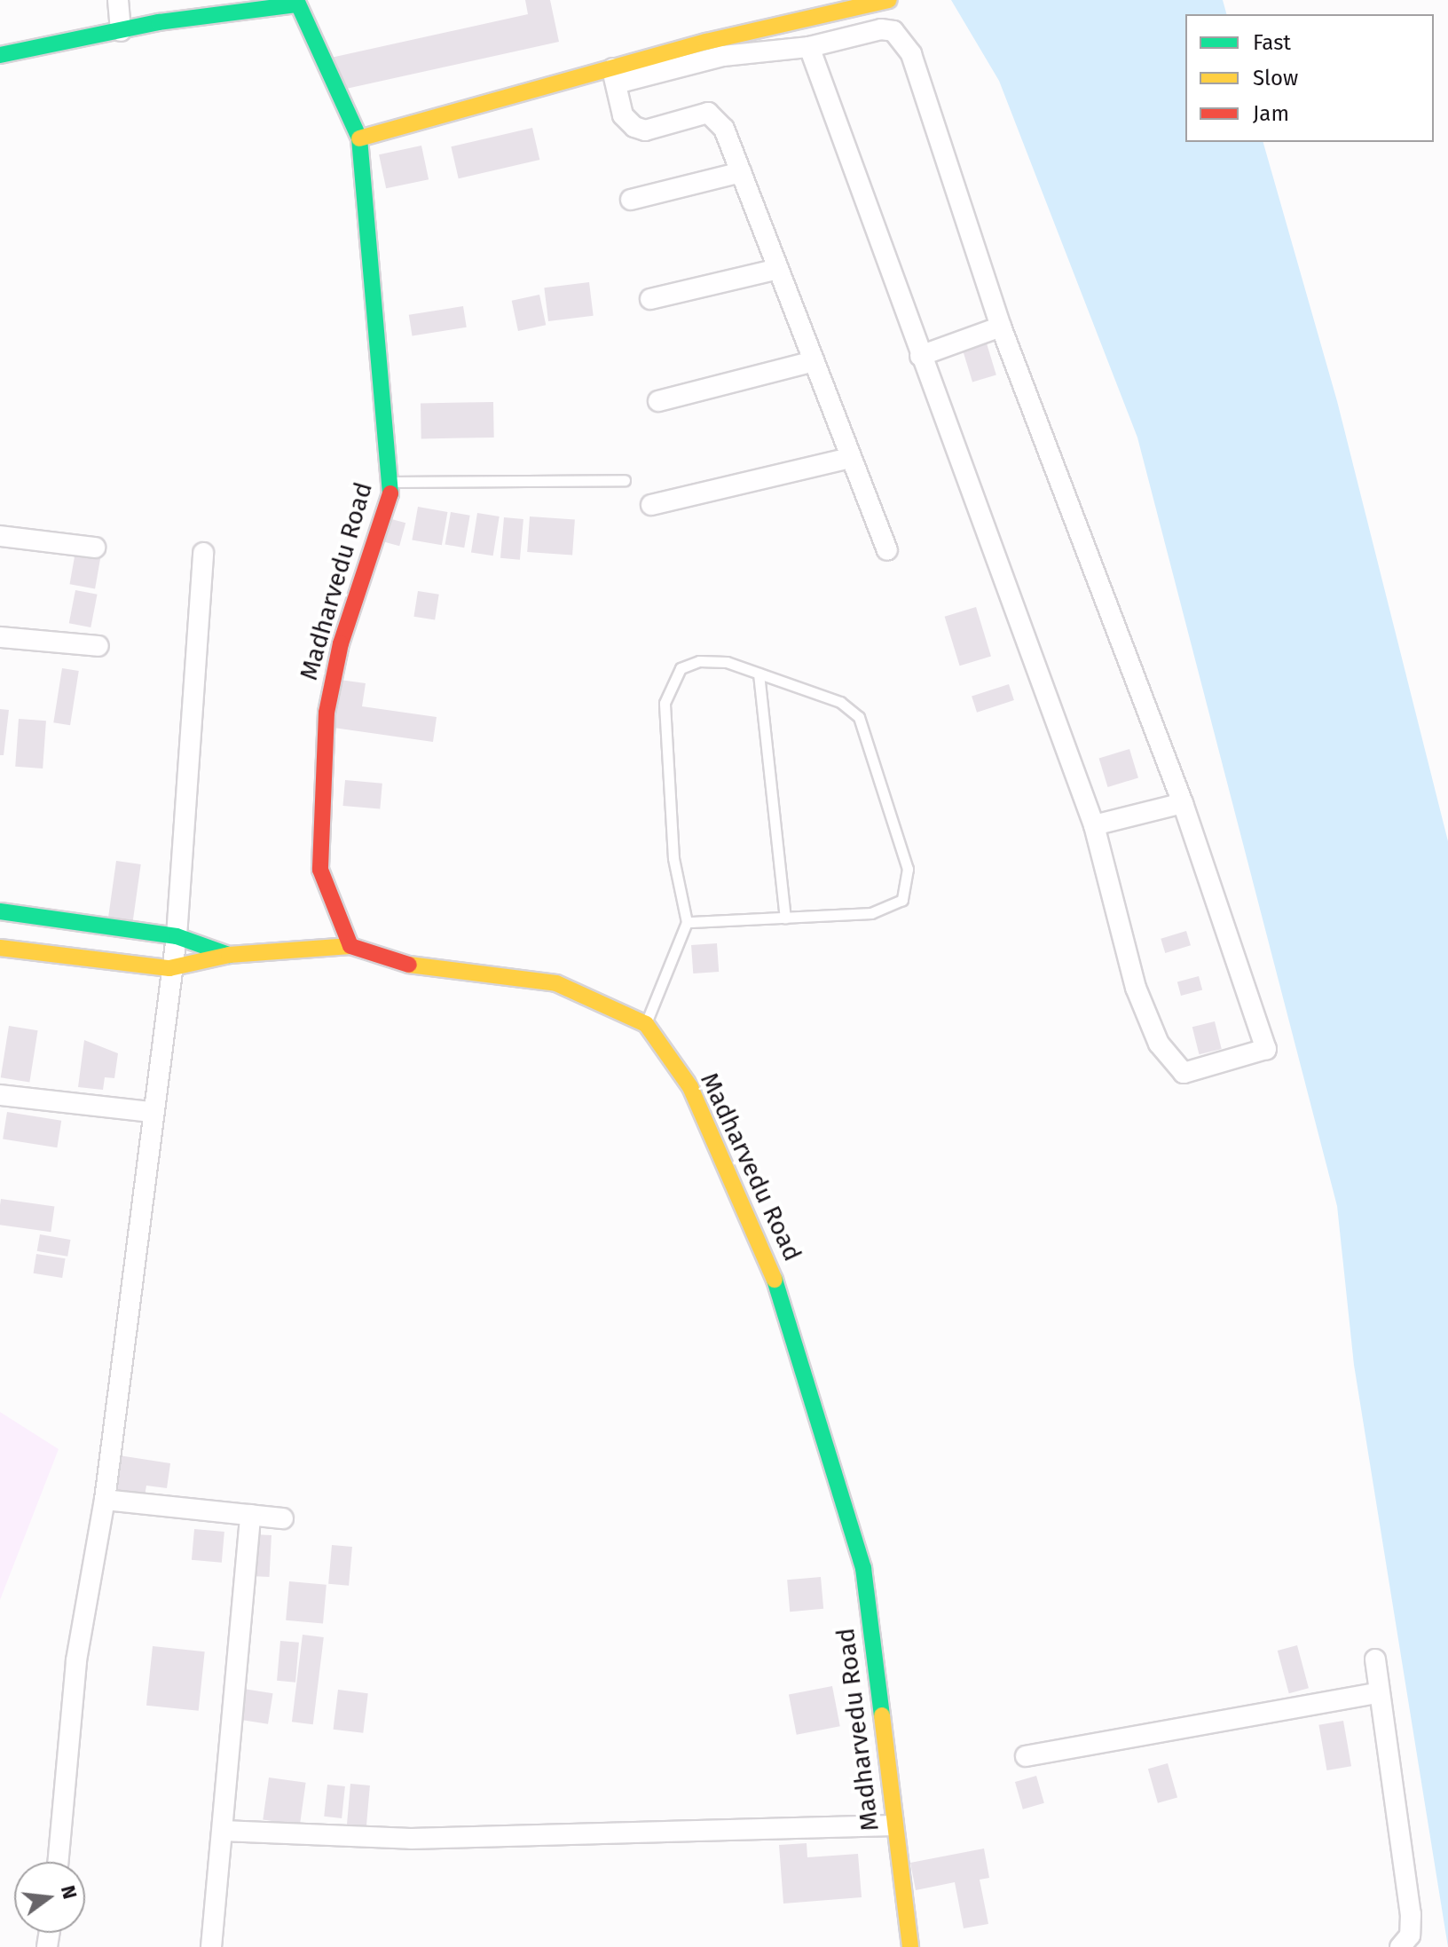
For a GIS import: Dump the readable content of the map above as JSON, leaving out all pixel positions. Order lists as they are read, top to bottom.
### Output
{
  "streets": {
    "street": ["Madharvedu Road"]
  },
  "legend": ["Fast", "Slow", "Jam"],
  "north": "right"
}
